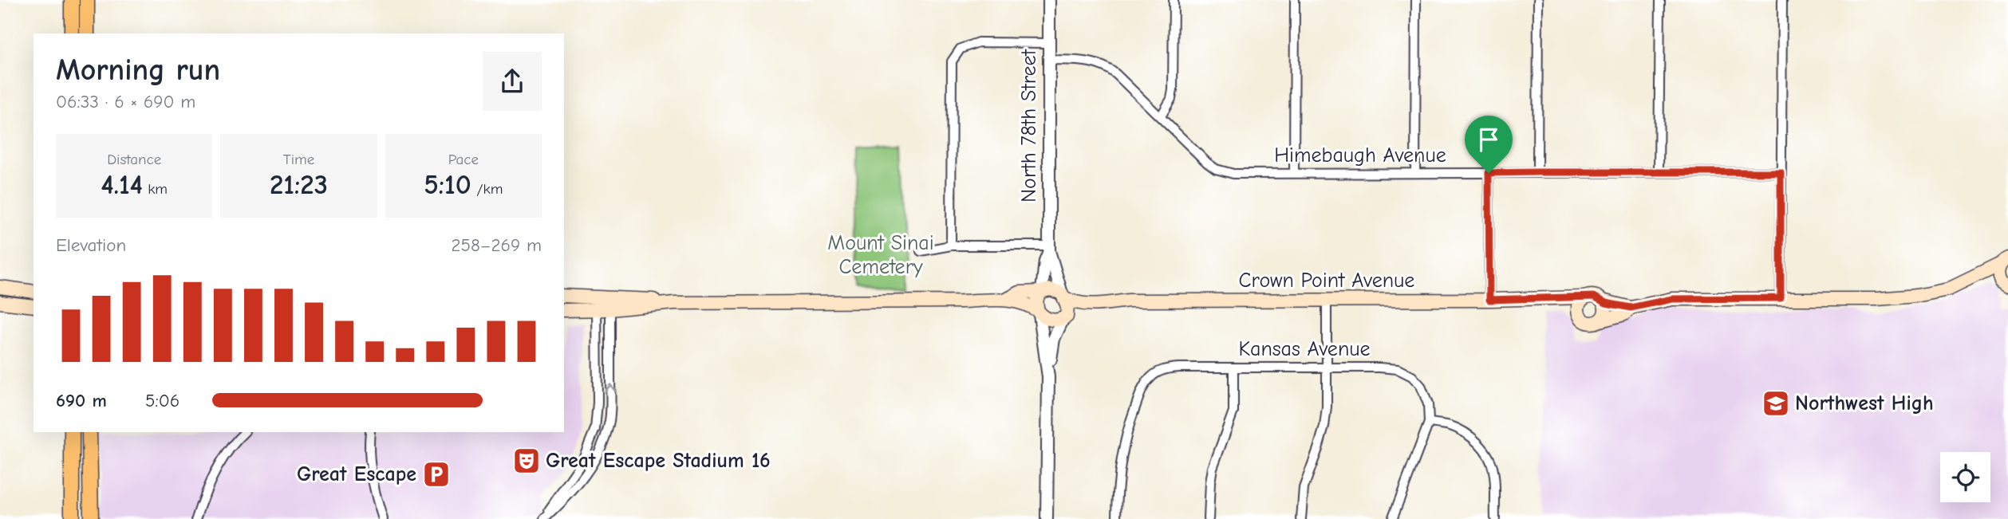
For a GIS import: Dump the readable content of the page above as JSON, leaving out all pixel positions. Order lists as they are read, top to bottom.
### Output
{
  "streets": {
    "main road": ["Crown Point Avenue"],
    "street": ["North 78th Street", "Himebaugh Avenue", "Kansas Avenue"]
  },
  "crossings": [
    ["North 78th Street", "Himebaugh Avenue"]
  ],
  "parks": ["Mount Sinai Cemetery"],
  "places": {
    "school or university": ["Northwest High"],
    "theatre": ["Great Escape Stadium 16"],
    "parking": ["Great Escape"]
  },
  "page": {
    "heading": ["Morning run", "06:33 · 6 × 690 m"],
    "stats": [
      ["Distance", "4.14 km"],
      ["Time", "21:23"],
      ["Pace", "5:10 /km"]
    ],
    "chart": ["Elevation", "258–269 m"],
    "list": [
      {
        "name": "690 m",
        "note": "5:06"
      }
    ]
  }
}
